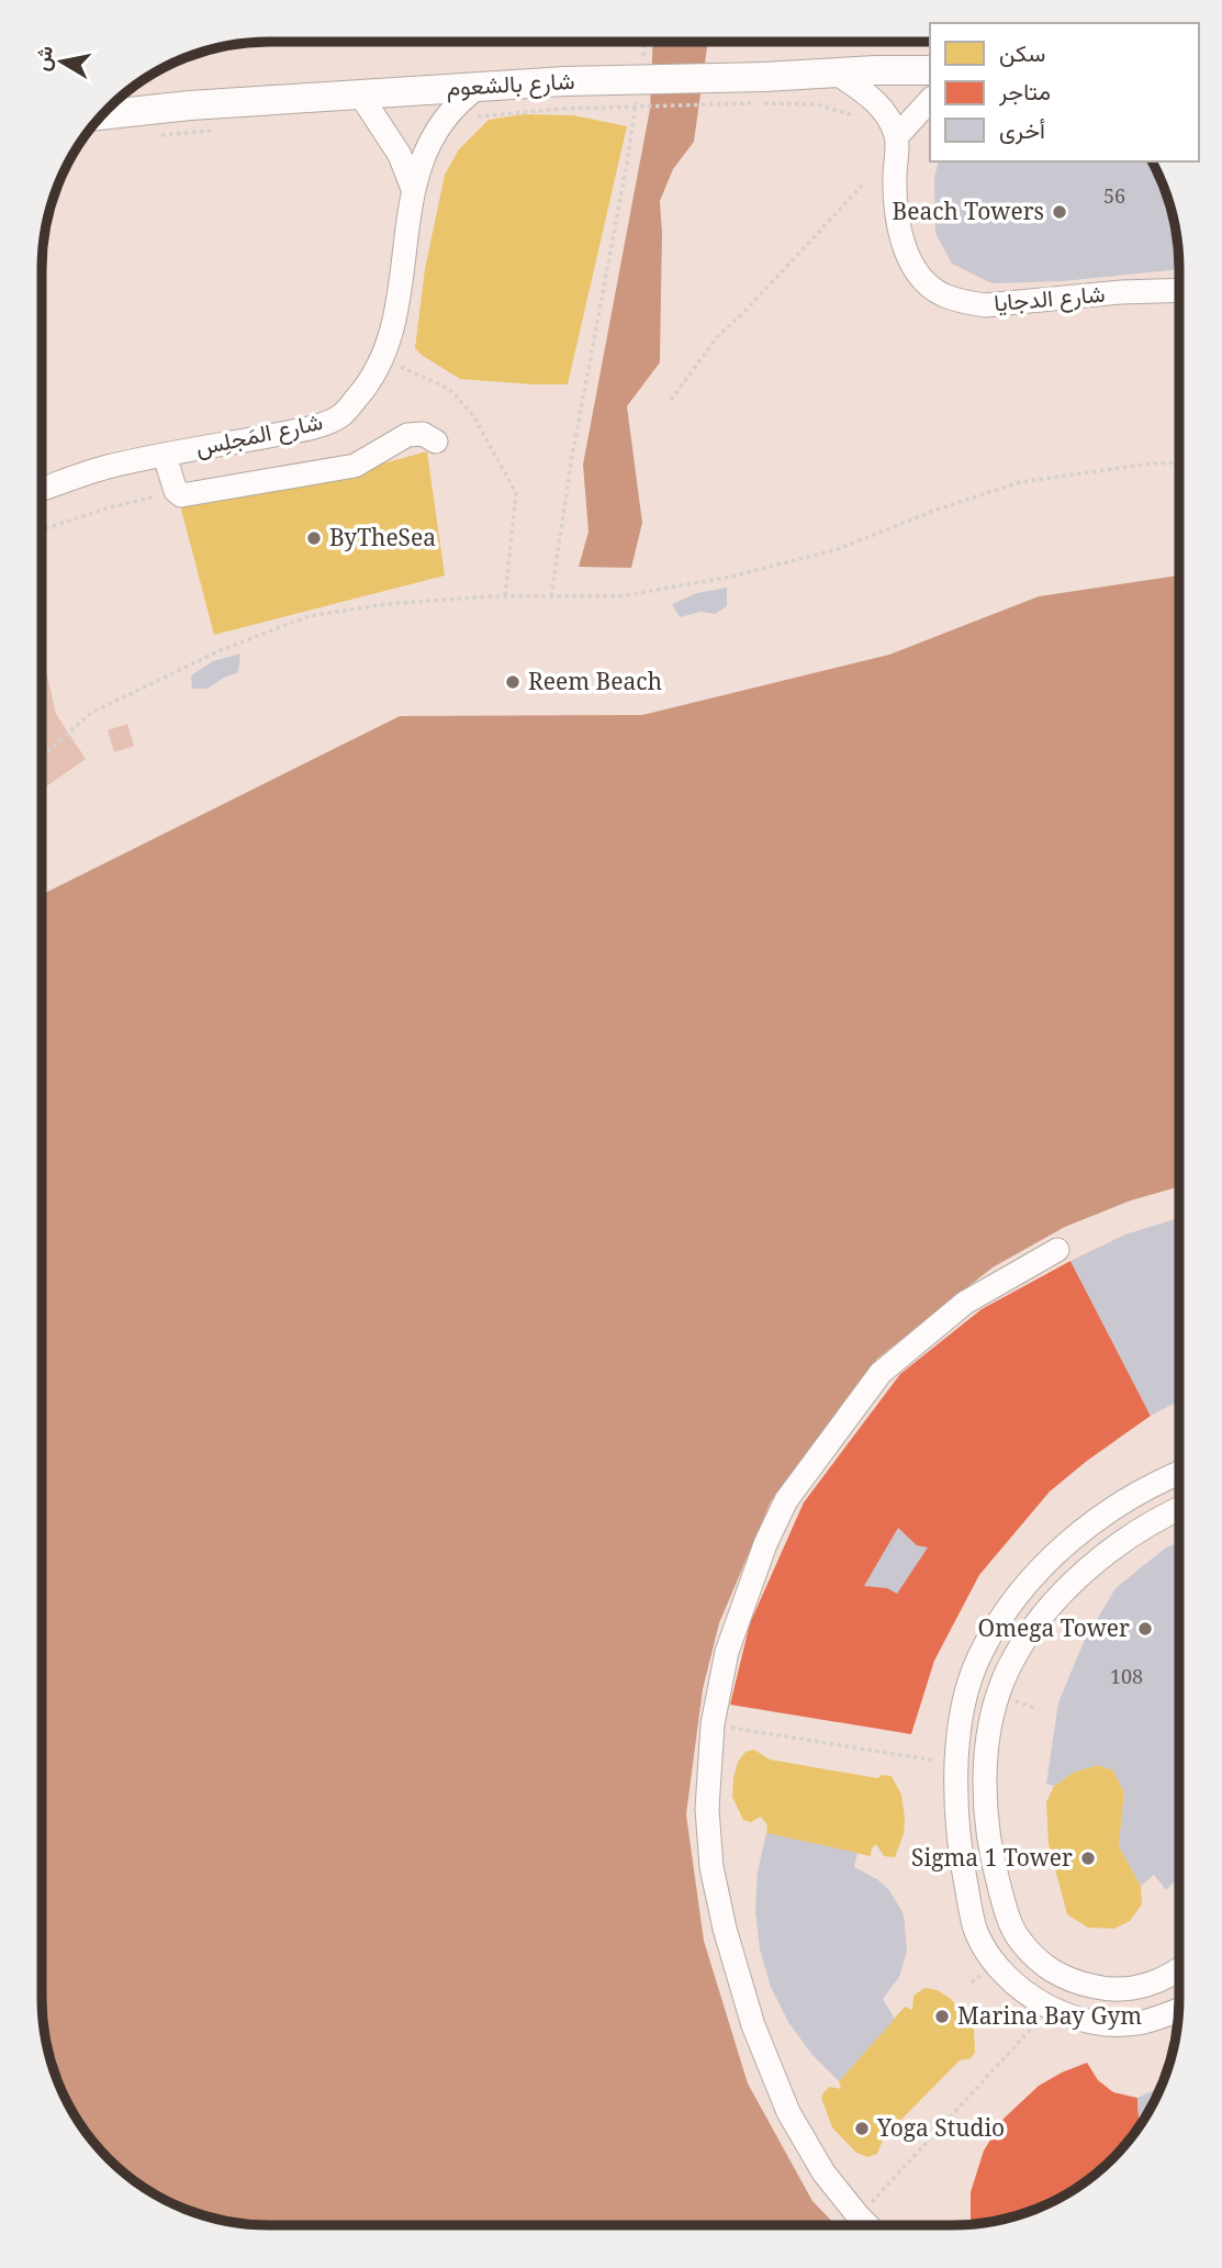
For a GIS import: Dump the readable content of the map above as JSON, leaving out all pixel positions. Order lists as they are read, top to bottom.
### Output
{
  "streets": {
    "main road": ["شارع بالشعوم"],
    "street": ["شارع الدجايا", "شارع المَجلِس"]
  },
  "crossings": [
    ["شارع بالشعوم", "شارع المَجلِس"]
  ],
  "places": [
    "Beach Towers",
    "ByTheSea",
    "Reem Beach",
    "Omega Tower",
    "Sigma 1 Tower",
    "Marina Bay Gym",
    "Yoga Studio"
  ],
  "house_numbers": ["56", "108"],
  "legend": ["سكن", "متاجر", "أخرى"],
  "north": "left"
}
